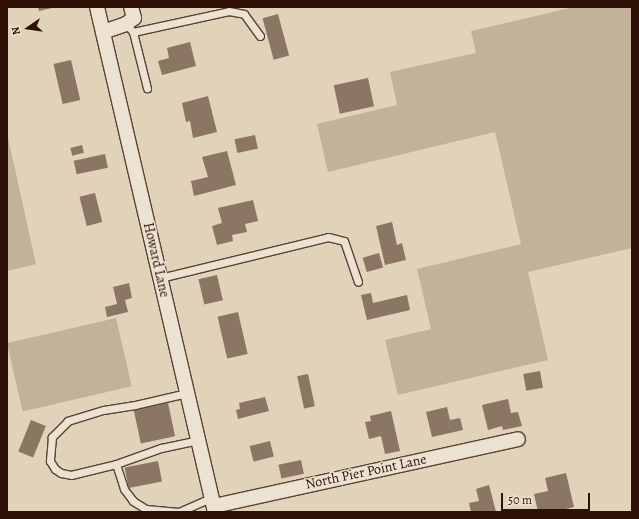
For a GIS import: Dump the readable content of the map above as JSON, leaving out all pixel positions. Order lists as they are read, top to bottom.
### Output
{
  "streets": {
    "street": ["Howard Lane", "North Pier Point Lane"]
  },
  "crossings": [
    ["Howard Lane", "North Pier Point Lane"]
  ],
  "scale_bar": "50 m",
  "north": "left"
}
